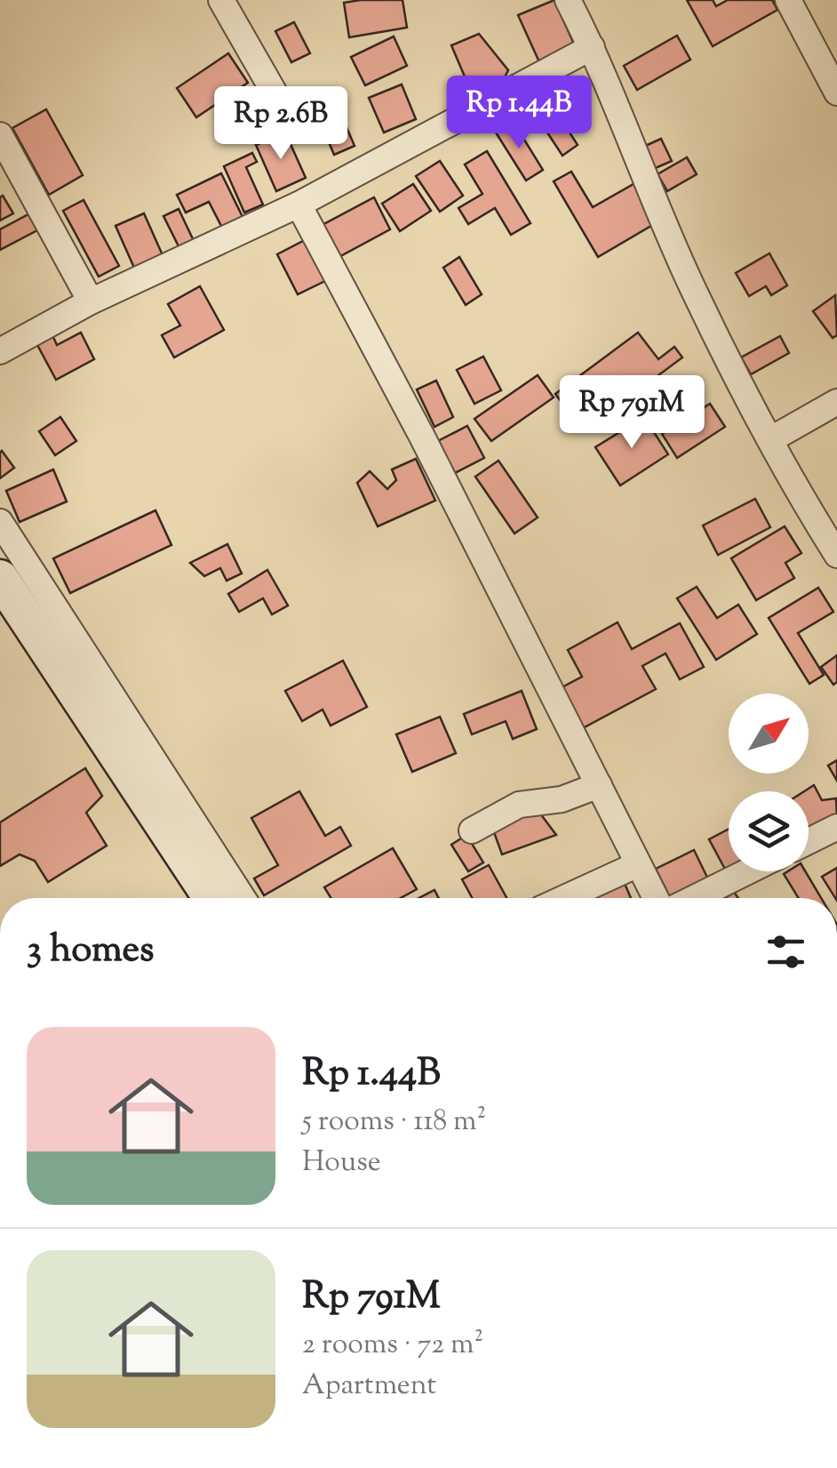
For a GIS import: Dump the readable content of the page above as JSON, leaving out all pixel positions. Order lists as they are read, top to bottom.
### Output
{
  "north": "top right",
  "page": {
    "price": ["Rp 1.44B", "Rp 2.6B", "Rp 791M"],
    "heading": "3 homes",
    "list": [
      {
        "name": "Rp 1.44B",
        "note": "5 rooms · 118 m² · House"
      },
      {
        "name": "Rp 791M",
        "note": "2 rooms · 72 m² · Apartment"
      }
    ]
  }
}
